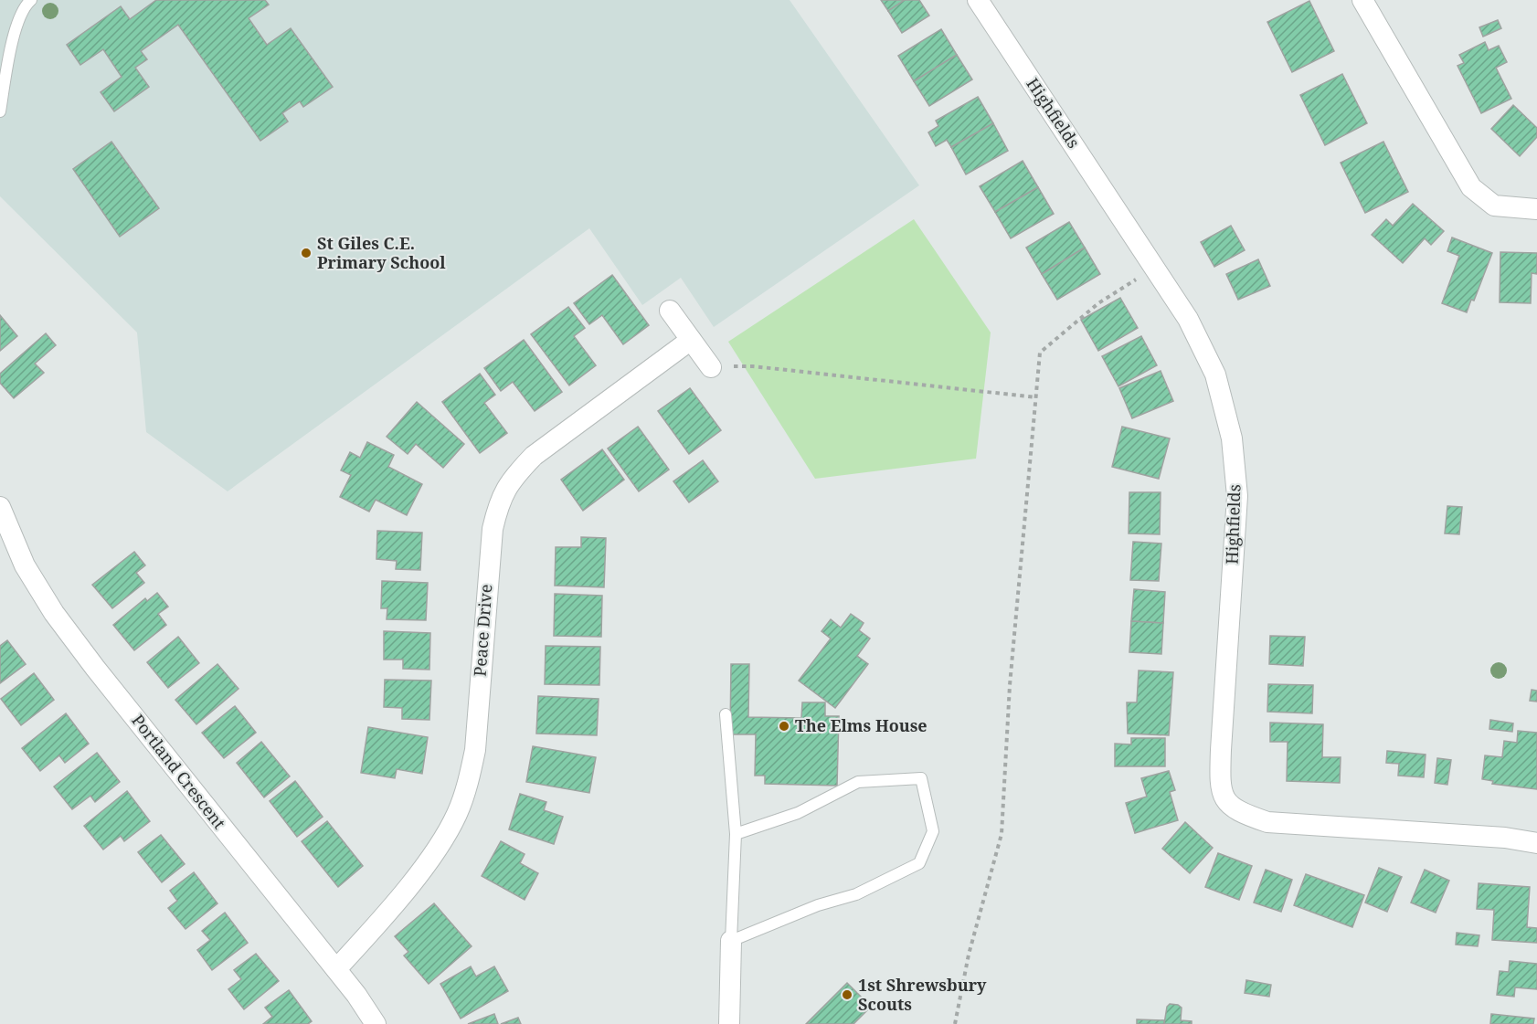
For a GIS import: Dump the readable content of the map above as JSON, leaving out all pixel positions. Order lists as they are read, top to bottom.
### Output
{
  "streets": {
    "street": ["Highfields", "Peace Drive", "Portland Crescent"]
  },
  "crossings": [
    ["Peace Drive", "Portland Crescent"]
  ],
  "places": ["St Giles C.E. Primary School", "The Elms House", "1st Shrewsbury Scouts"]
}
